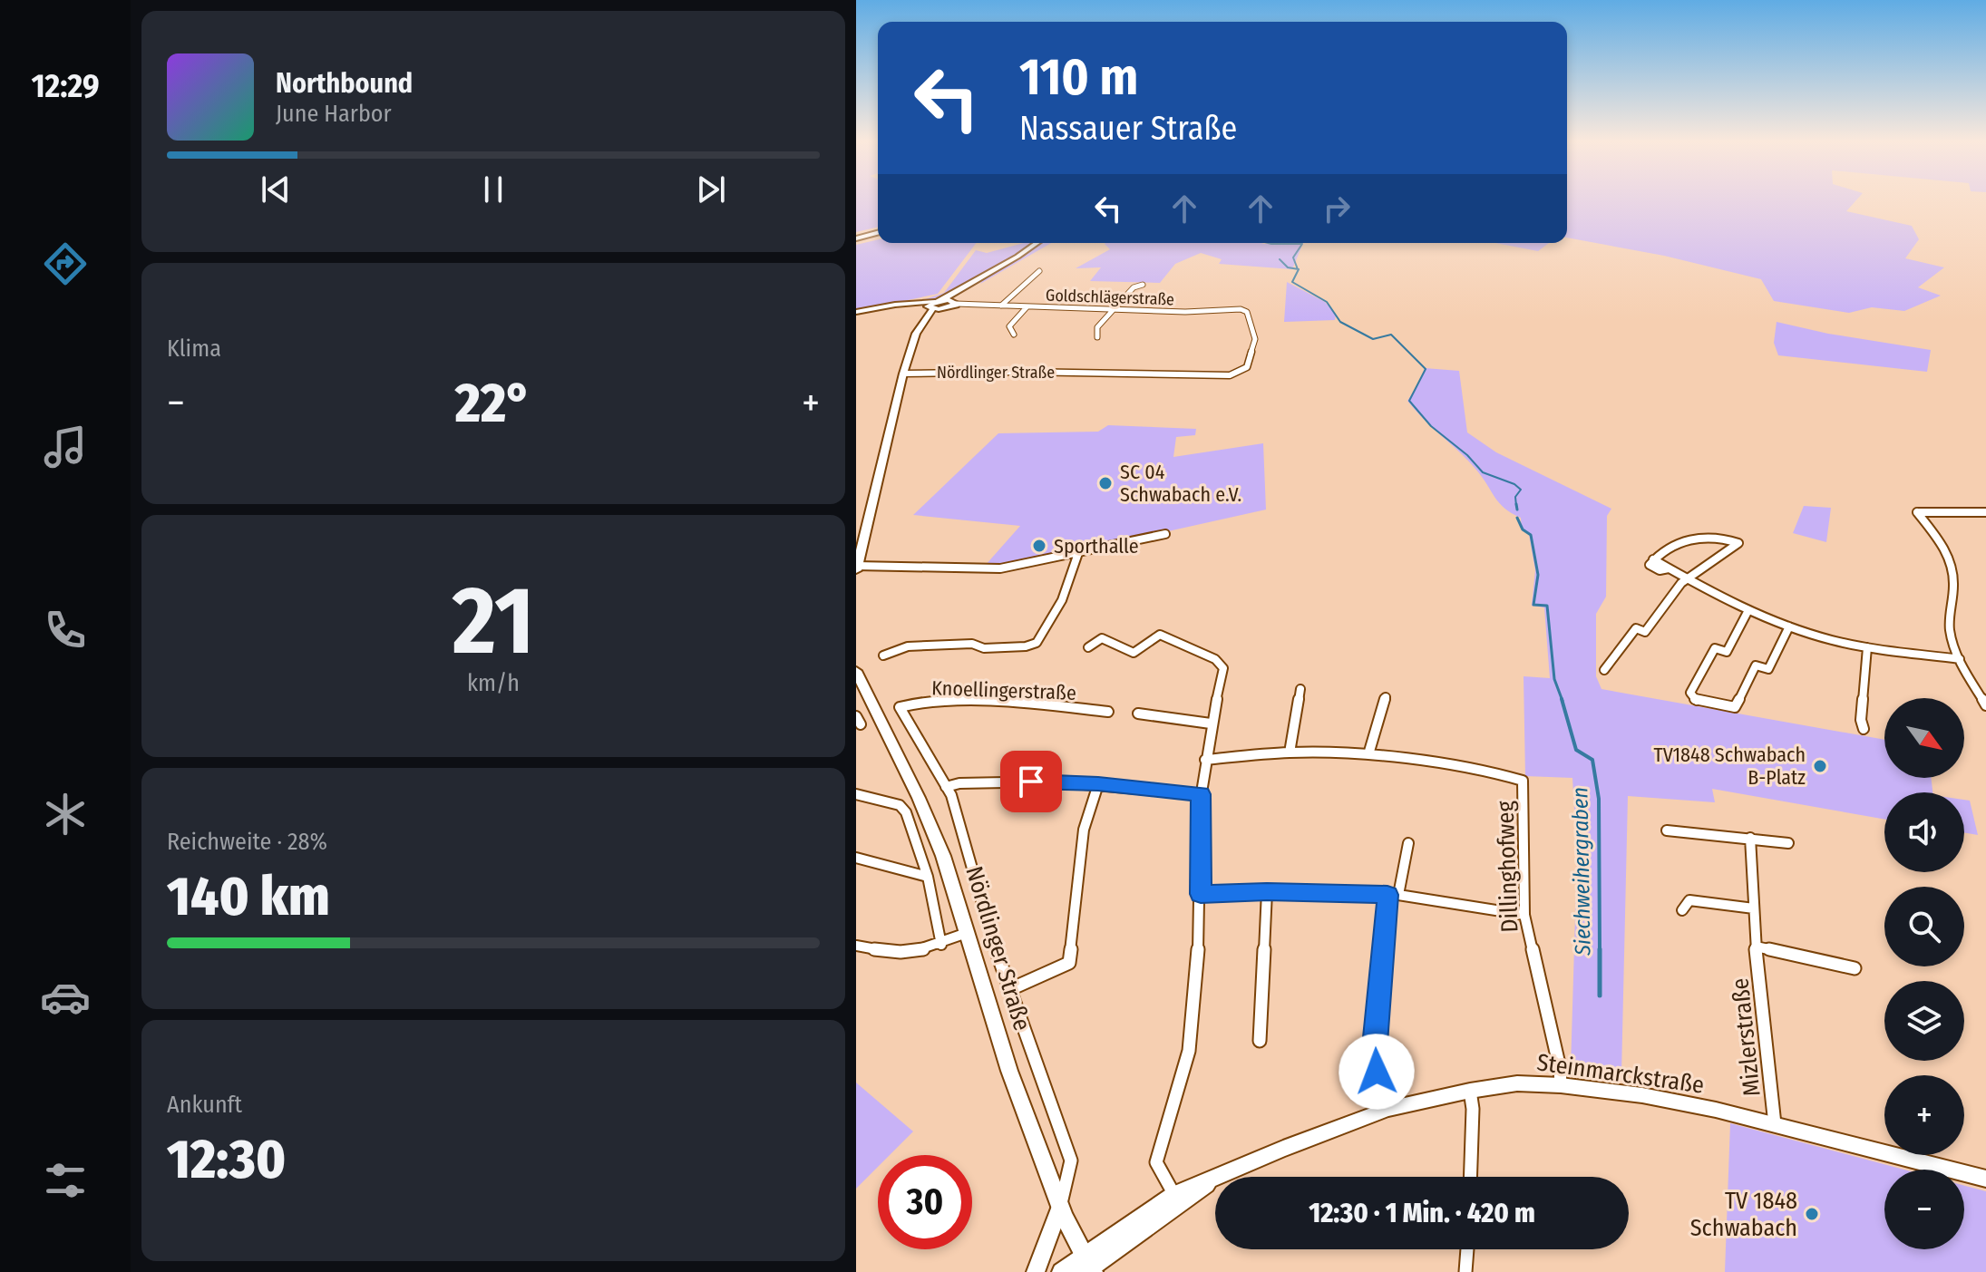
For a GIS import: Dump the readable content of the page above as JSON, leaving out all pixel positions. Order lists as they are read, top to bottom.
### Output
{
  "streets": {
    "main road": ["Nördlinger Straße"],
    "street": [
      "Goldschlägerstraße",
      "Knoellingerstraße",
      "Dillinghofweg",
      "Mizlerstraße",
      "Steinmarckstraße"
    ]
  },
  "crossings": [
    ["Goldschlägerstraße", "Nördlinger Straße"],
    ["Nördlinger Straße", "Knoellingerstraße"],
    ["Nördlinger Straße", "Steinmarckstraße"],
    ["Dillinghofweg", "Steinmarckstraße"],
    ["Mizlerstraße", "Steinmarckstraße"]
  ],
  "water": ["Siechweihergraben"],
  "places": [
    "SC 04 Schwabach e.V.",
    "Sporthalle",
    "TV1848 Schwabach B-Platz",
    "TV 1848 Schwabach"
  ],
  "north": "bottom right",
  "page": {
    "tabs": "12:29",
    "turn": ["110 m", "Nassauer Straße"],
    "song": ["Northbound", "June Harbor"],
    "tile": [
      "Klima",
      ["21", "km/h"],
      ["Reichweite · 28%", "140 km"],
      ["Ankunft", "12:30"]
    ],
    "heat": ["−", "22°", "+"],
    "map_buttons": ["+", "−"],
    "limit": "30",
    "trip": "12:30 · 1 Min. · 420 m"
  }
}
